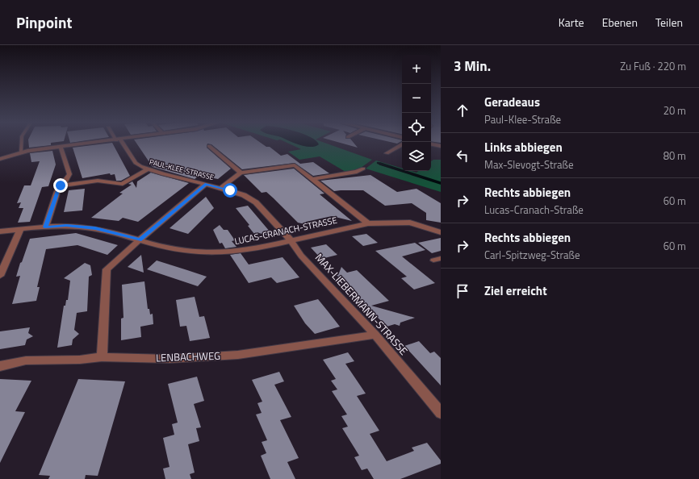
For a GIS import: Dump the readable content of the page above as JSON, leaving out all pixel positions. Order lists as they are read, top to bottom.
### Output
{
  "streets": {
    "street": [
      "PAUL-KLEE-STRASSE",
      "LUCAS-CRANACH-STRASSE",
      "MAX-LIEBERMANN-STRASSE",
      "LENBACHWEG"
    ]
  },
  "crossings": [
    ["PAUL-KLEE-STRASSE", "LUCAS-CRANACH-STRASSE"],
    ["PAUL-KLEE-STRASSE", "MAX-LIEBERMANN-STRASSE"],
    ["LUCAS-CRANACH-STRASSE", "MAX-LIEBERMANN-STRASSE"],
    ["MAX-LIEBERMANN-STRASSE", "LENBACHWEG"]
  ],
  "page": {
    "header": "Pinpoint",
    "nav": ["Karte", "Ebenen", "Teilen"],
    "heading": ["3 Min.", "Zu Fuß · 220 m"],
    "map_buttons": ["+", "−"],
    "list": [
      ["Geradeaus", "Paul-Klee-Straße", "20 m"],
      ["Links abbiegen", "Max-Slevogt-Straße", "80 m"],
      ["Rechts abbiegen", "Lucas-Cranach-Straße", "60 m"],
      ["Rechts abbiegen", "Carl-Spitzweg-Straße", "60 m"],
      "Ziel erreicht"
    ]
  }
}
